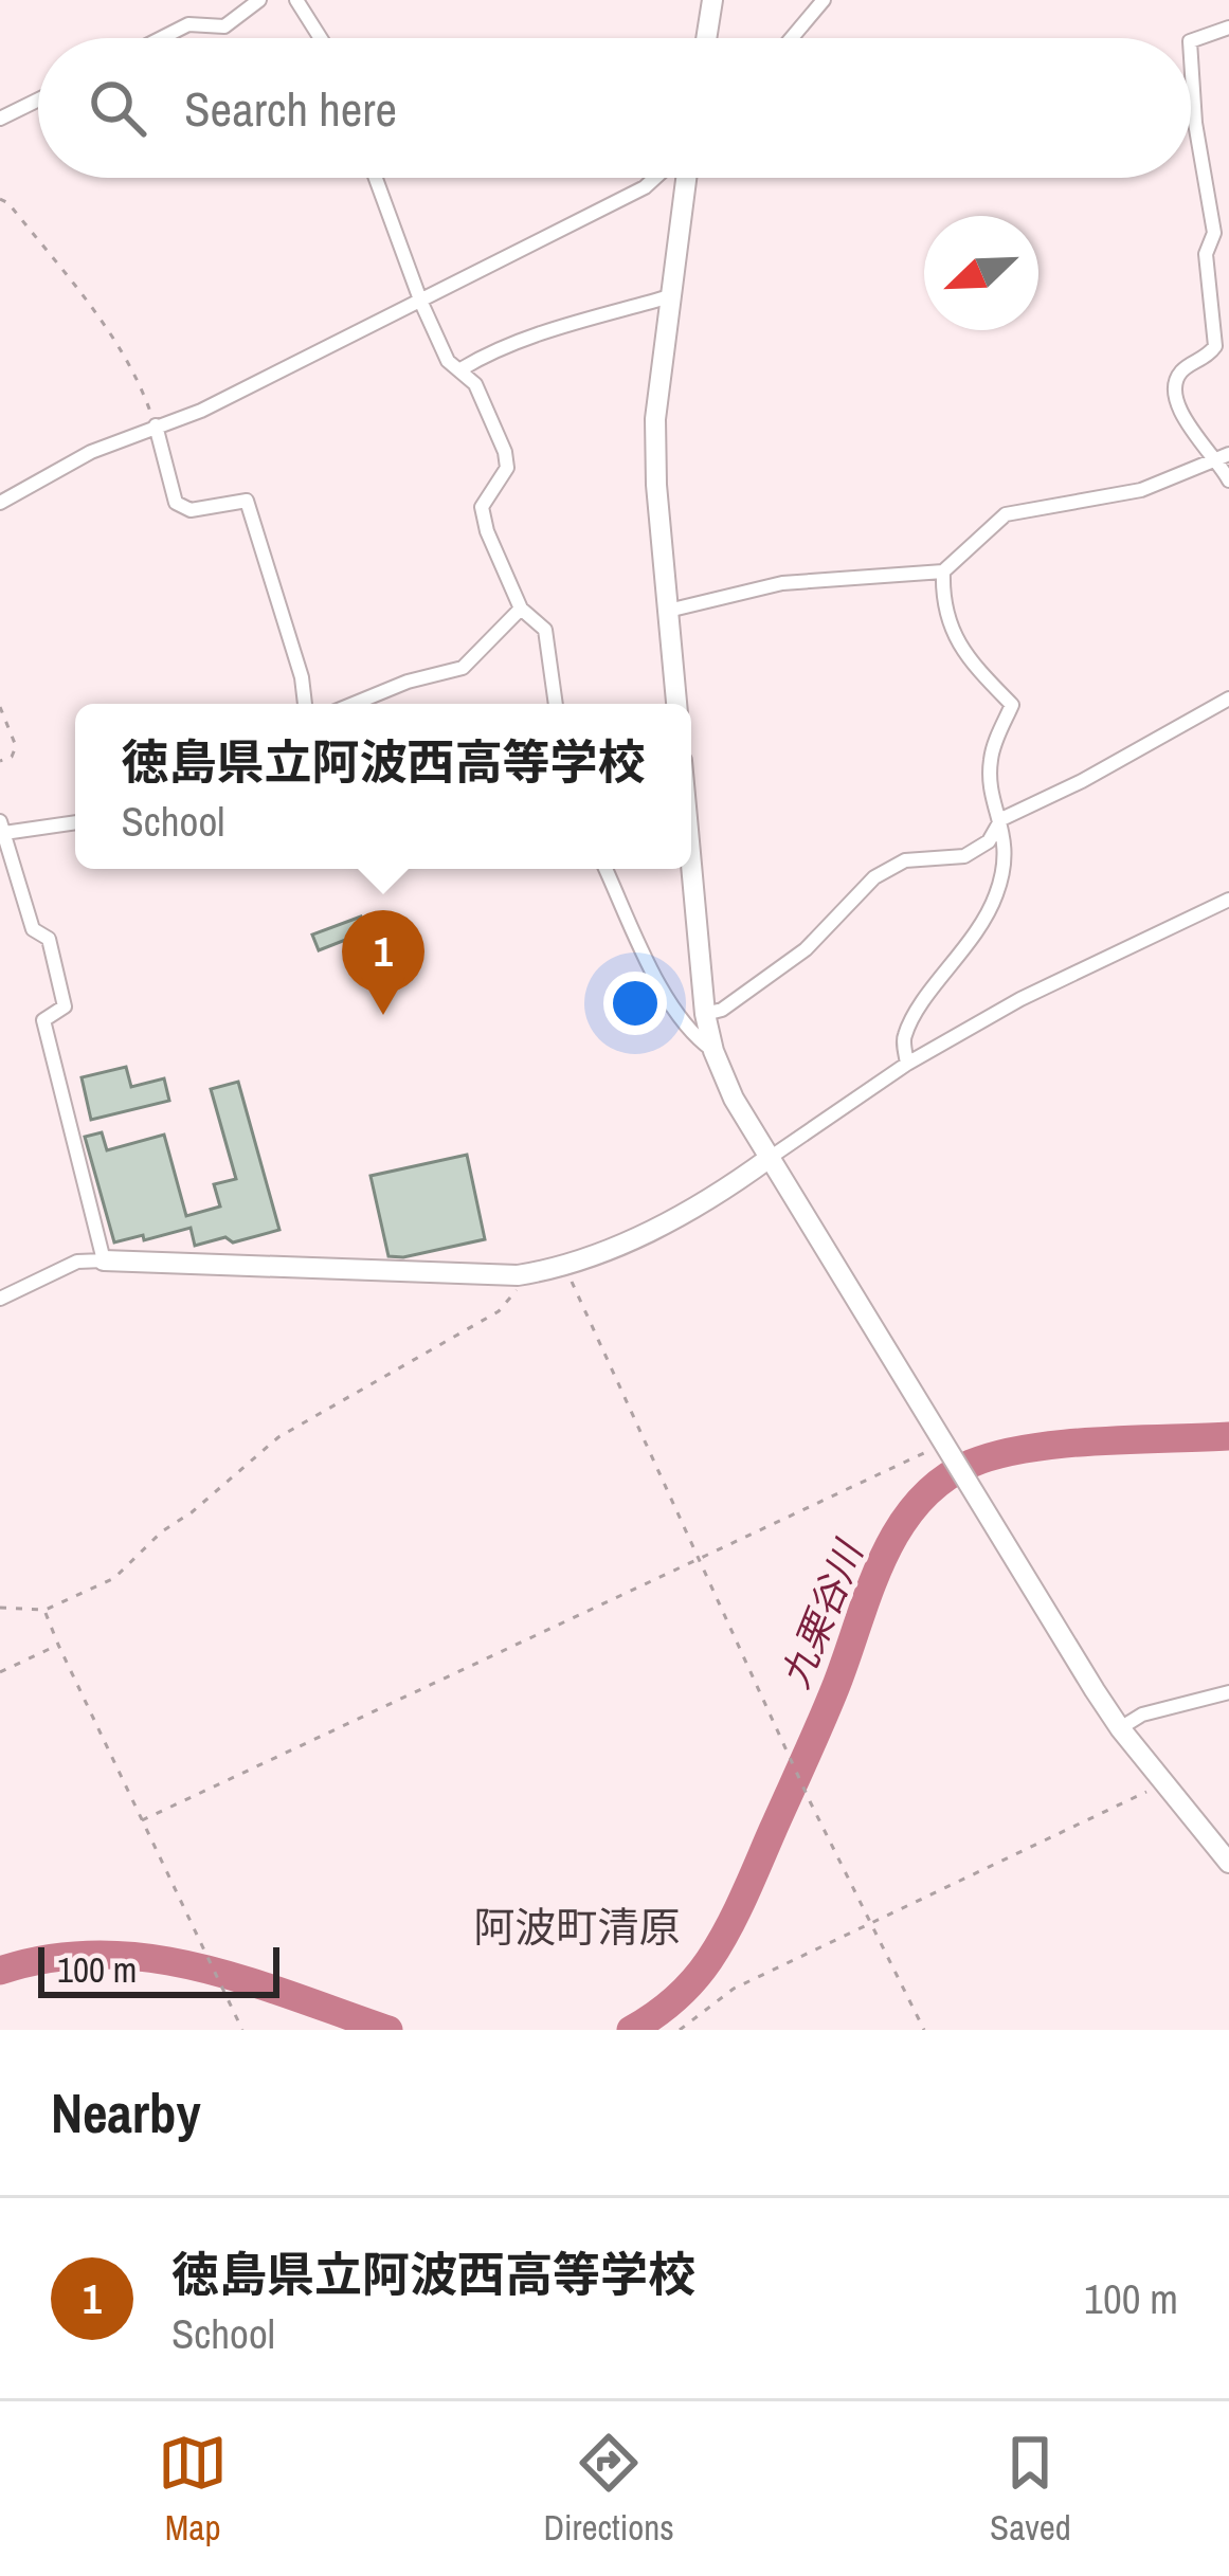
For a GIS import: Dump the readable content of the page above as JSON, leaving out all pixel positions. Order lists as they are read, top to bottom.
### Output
{
  "districts": ["阿波町清原"],
  "water": ["九栗谷川"],
  "scale_bar": "100 m",
  "north": "bottom left",
  "page": {
    "search": "Search here",
    "popup": ["徳島県立阿波西高等学校", "School"],
    "pins": "1",
    "scale": "100 m",
    "heading": "Nearby",
    "list": [
      {
        "mark": "1",
        "name": "徳島県立阿波西高等学校",
        "note": "School",
        "value": "100 m"
      }
    ],
    "nav": ["Map", "Directions", "Saved"]
  }
}
